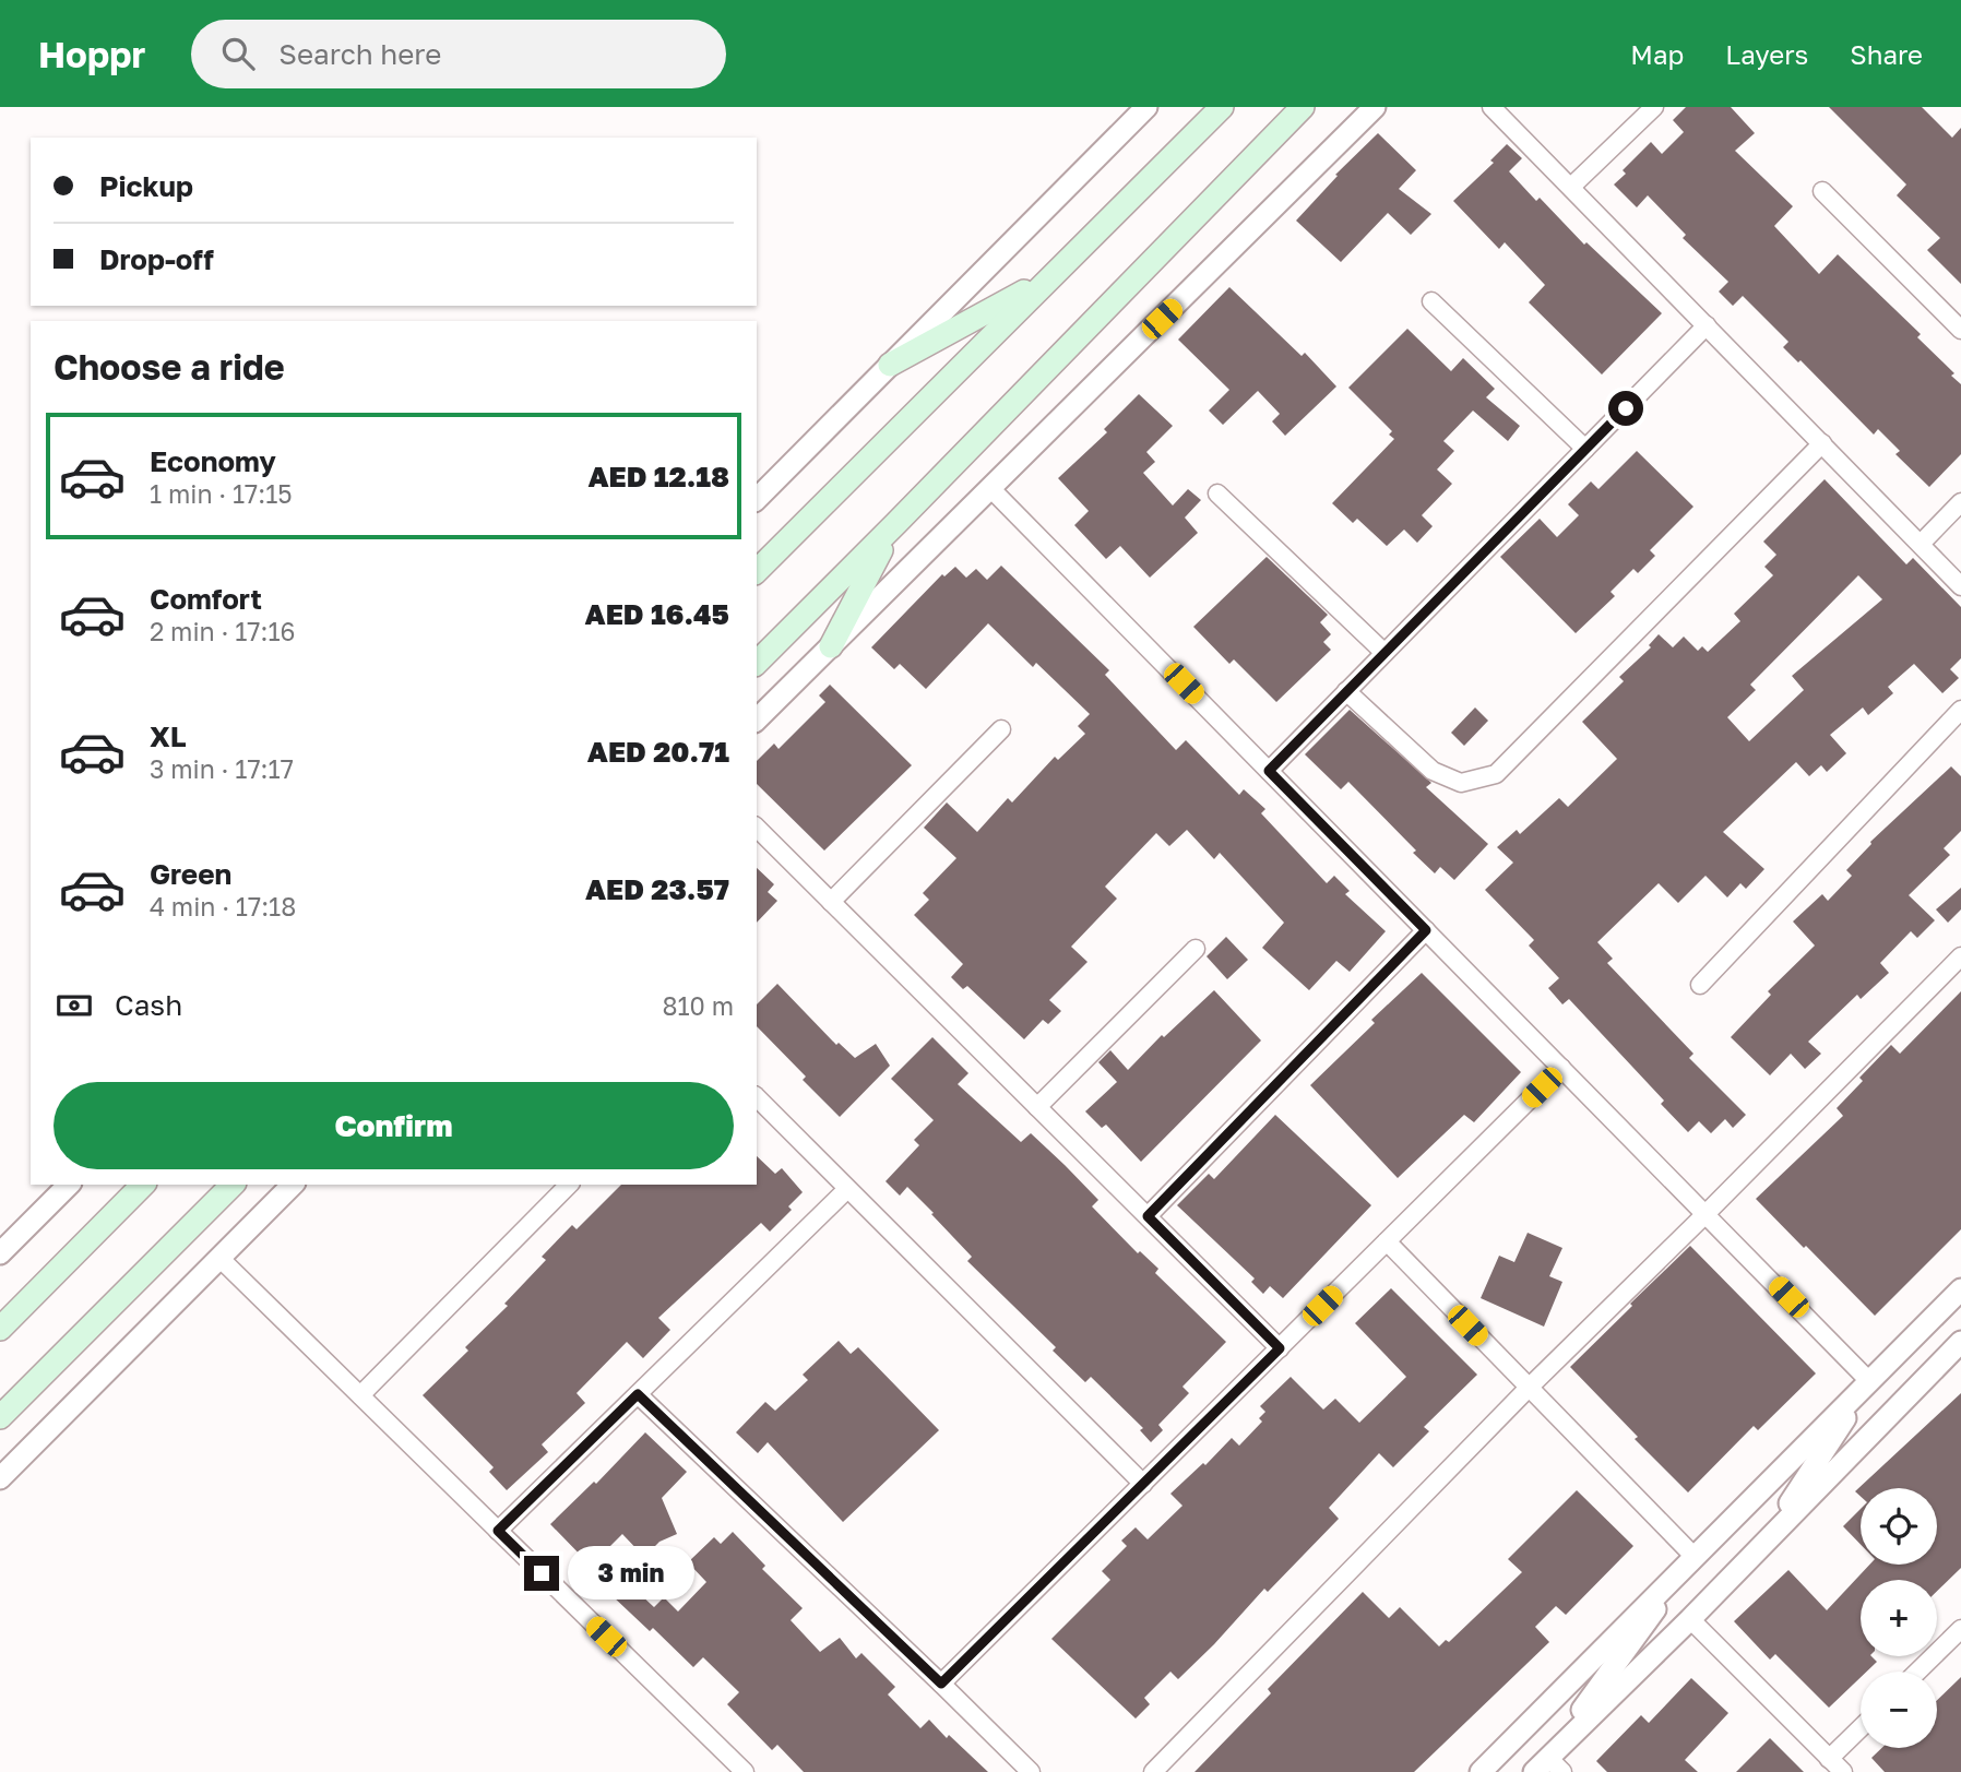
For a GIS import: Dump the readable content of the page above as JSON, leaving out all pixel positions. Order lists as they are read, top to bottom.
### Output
{
  "page": {
    "header": "Hoppr",
    "search": "Search here",
    "nav": ["Map", "Layers", "Share"],
    "banner": ["Pickup", "Drop-off"],
    "heading": "Choose a ride",
    "list": [
      {
        "name": "Economy",
        "note": "1 min · 17:15",
        "value": "AED 12.18"
      },
      {
        "name": "Comfort",
        "note": "2 min · 17:16",
        "value": "AED 16.45"
      },
      {
        "name": "XL",
        "note": "3 min · 17:17",
        "value": "AED 20.71"
      },
      {
        "name": "Green",
        "note": "4 min · 17:18",
        "value": "AED 23.57"
      }
    ],
    "pay": ["Cash", "810 m"],
    "buttons": "Confirm",
    "map_buttons": ["+", "−"],
    "bubble": "3 min"
  }
}
